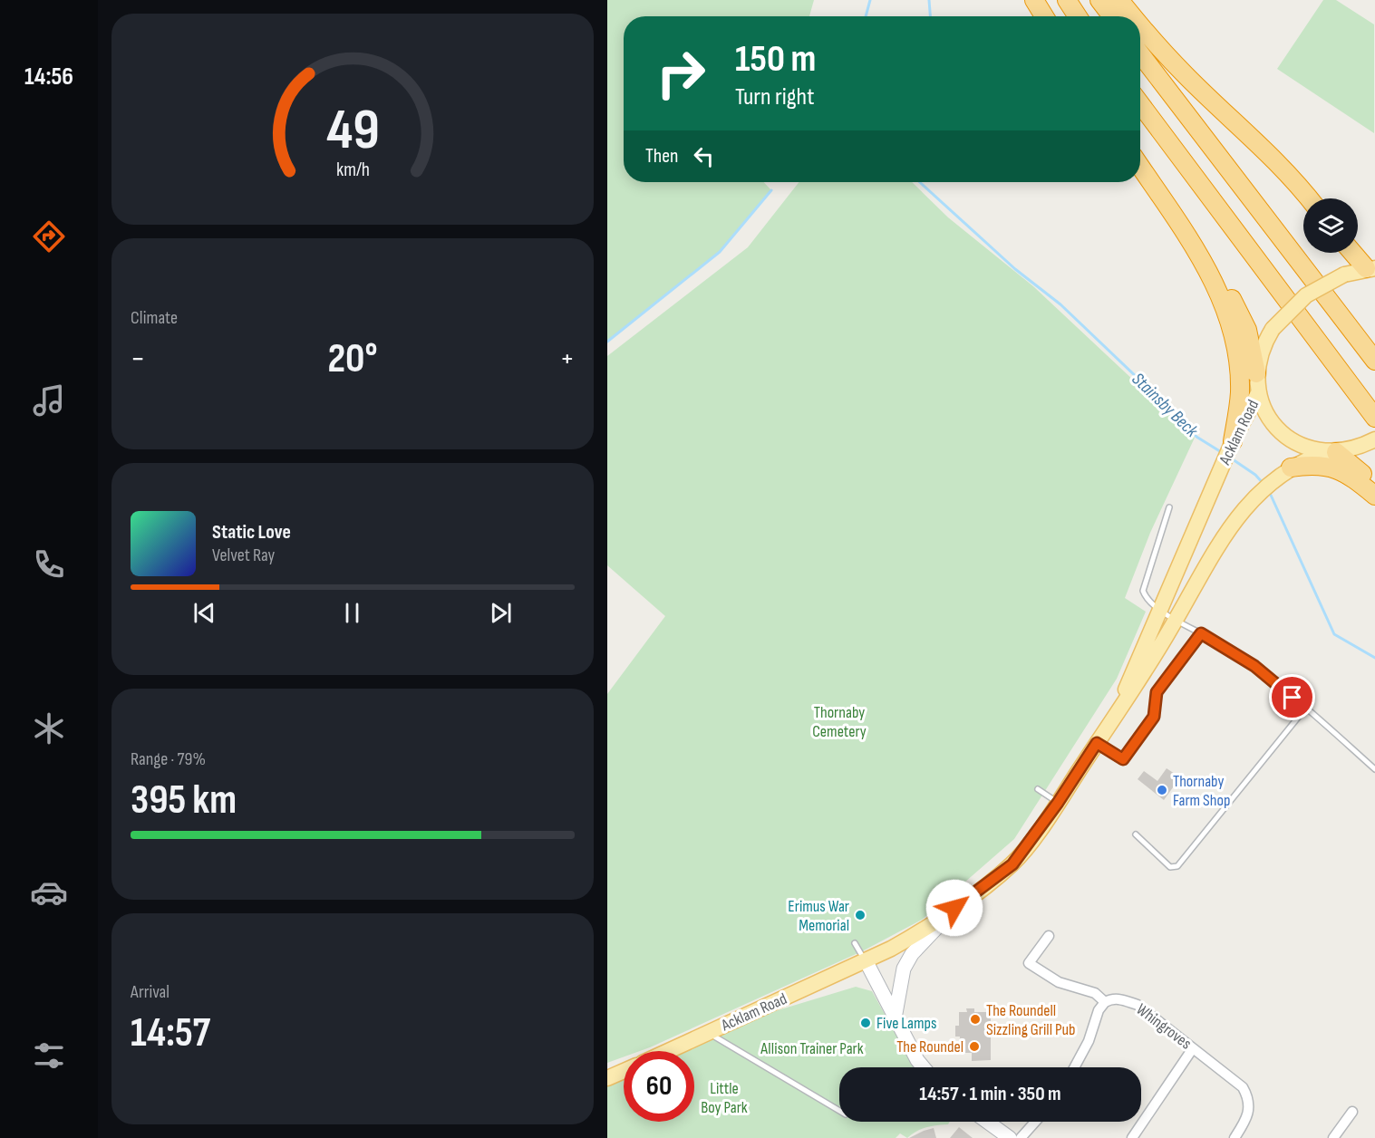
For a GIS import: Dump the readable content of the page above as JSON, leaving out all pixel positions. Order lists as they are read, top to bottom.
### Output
{
  "streets": {
    "main road": ["Acklam Road"],
    "street": ["Whingroves"]
  },
  "water": ["Stainsby Beck"],
  "parks": ["Thornaby Cemetery", "Allison Trainer Park", "Little Boy Park"],
  "places": [
    "Thornaby Farm Shop",
    "Erimus War Memorial",
    "The Roundell Sizzling Grill Pub",
    "Five Lamps",
    "The Roundel"
  ],
  "page": {
    "tabs": "14:56",
    "turn": ["150 m", "Turn right"],
    "then": "Then",
    "tile": [
      "Climate",
      ["Range · 79%", "395 km"],
      ["Arrival", "14:57"]
    ],
    "heat": ["−", "20°", "+"],
    "song": ["Static Love", "Velvet Ray"],
    "limit": "60",
    "trip": "14:57 · 1 min · 350 m",
    "gauge": ["49", "km/h"]
  }
}
